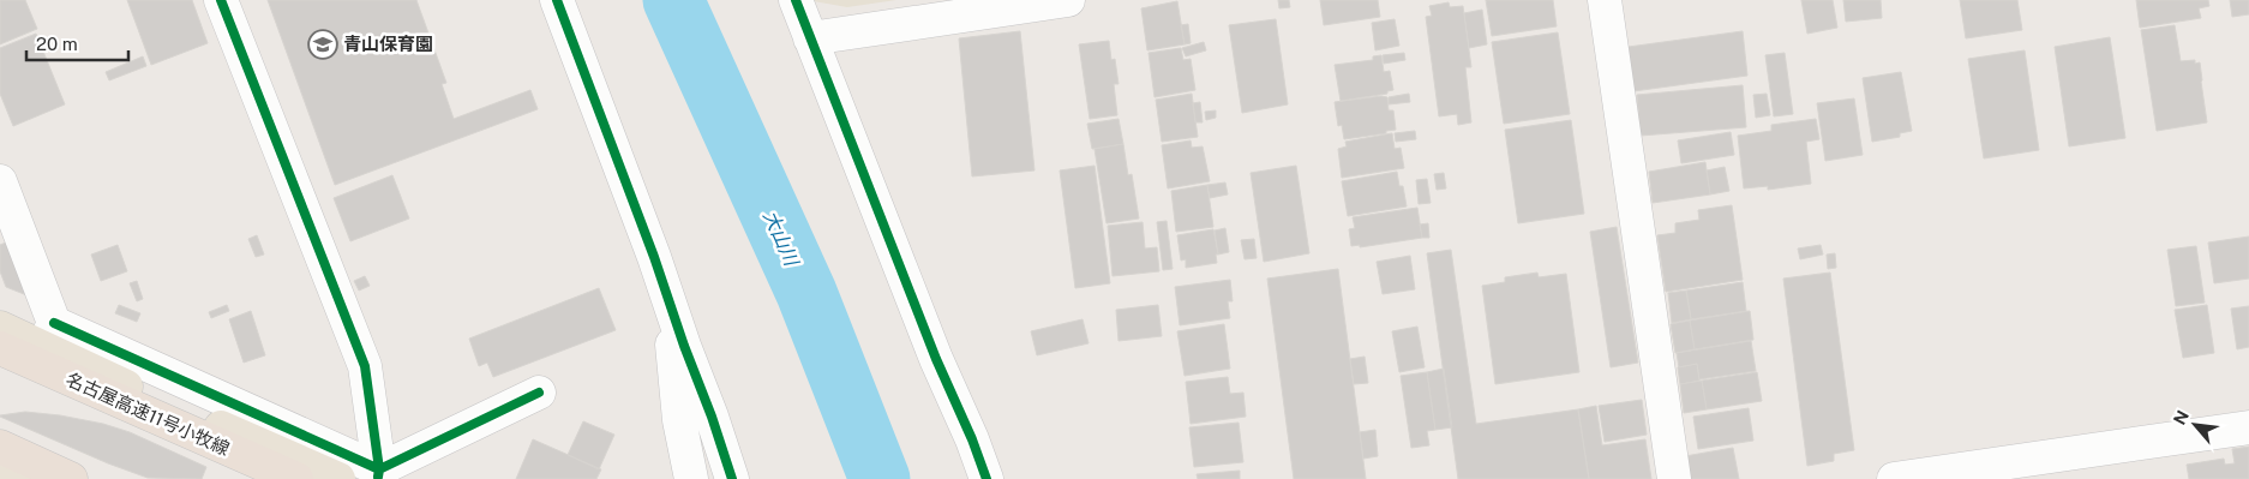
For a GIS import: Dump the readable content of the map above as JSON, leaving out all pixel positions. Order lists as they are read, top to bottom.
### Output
{
  "streets": {
    "highway": ["名古屋高速11号小牧線"]
  },
  "water": ["大山川"],
  "places": {
    "school or university": ["青山保育園"]
  },
  "scale_bar": "20 m",
  "north": "top left"
}
